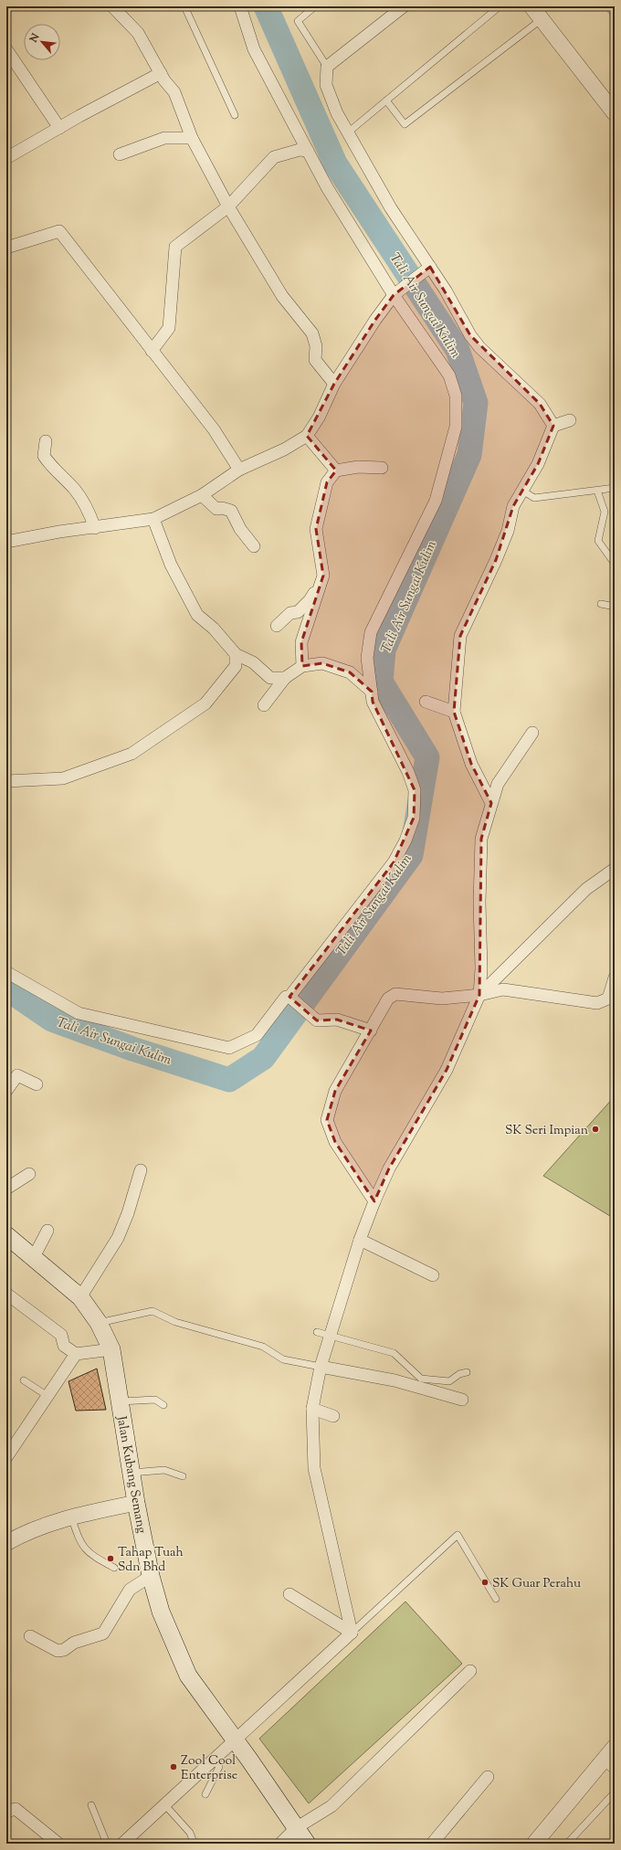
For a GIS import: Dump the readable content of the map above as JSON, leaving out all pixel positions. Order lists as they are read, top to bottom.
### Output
{
  "streets": {
    "main road": ["Jalan Kubang Semang"]
  },
  "water": ["Tali Air Sungai Kulim"],
  "places": [
    "SK Seri Impian",
    "Tahap Tuah Sdn Bhd",
    "SK Guar Perahu",
    "Zool Cool Enterprise"
  ],
  "north": "top left"
}
